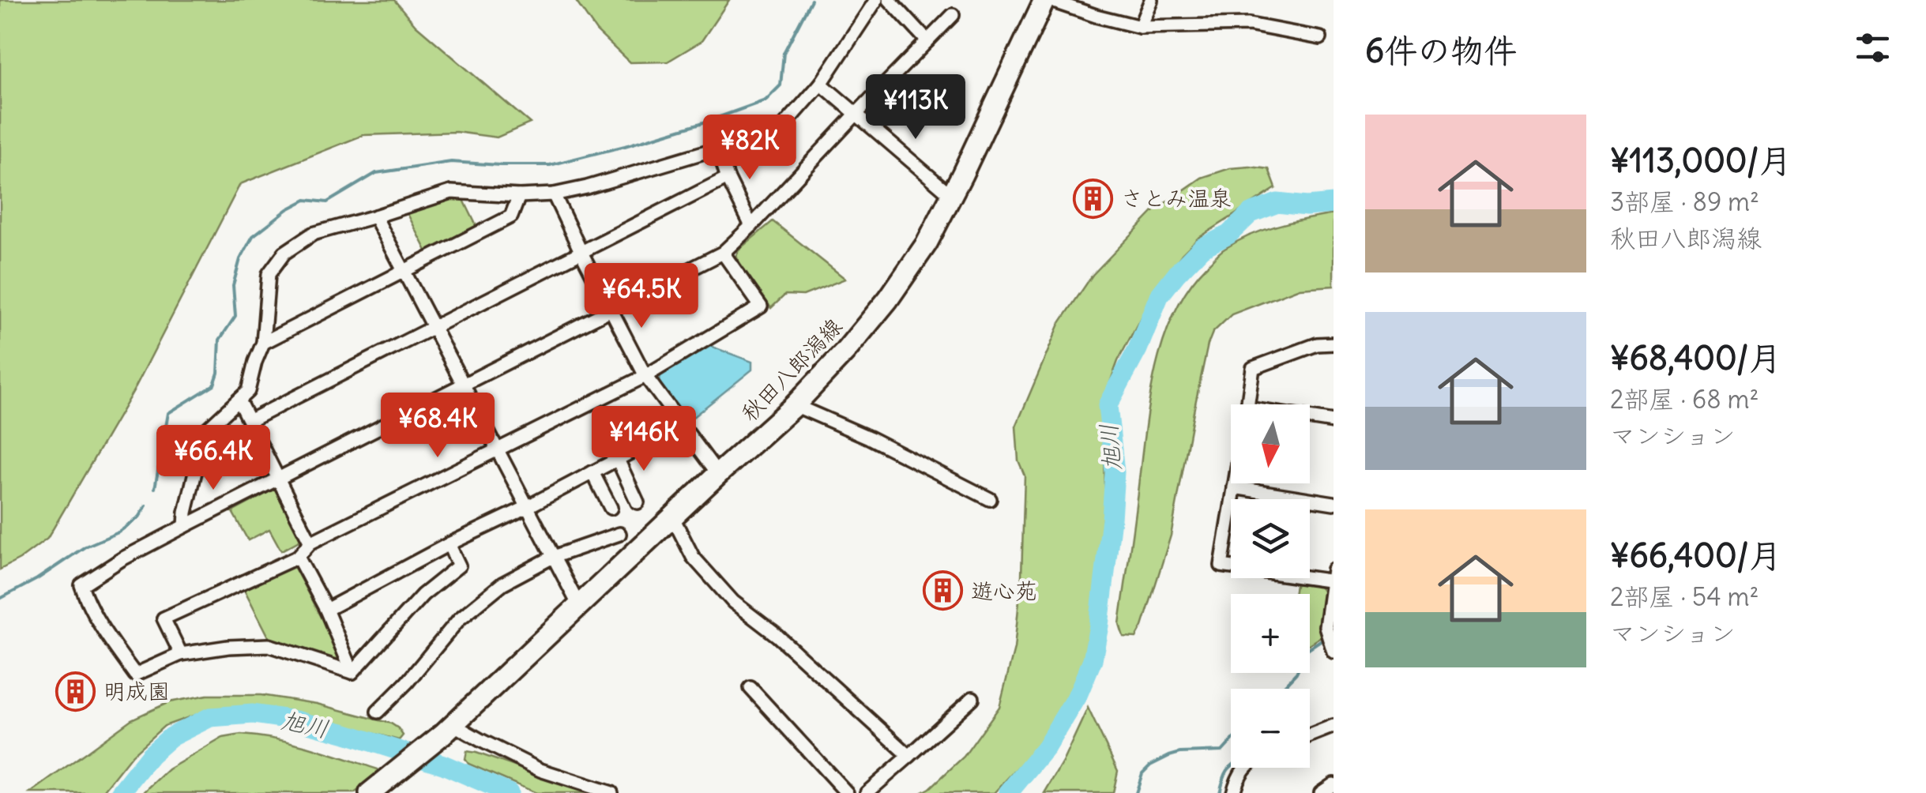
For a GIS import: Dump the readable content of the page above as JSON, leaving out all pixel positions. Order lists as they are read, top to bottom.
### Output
{
  "streets": {
    "main road": ["秋田八郎潟線"]
  },
  "water": ["旭川"],
  "places": {
    "building": ["さとみ温泉", "遊心苑", "明成園"]
  },
  "north": "bottom",
  "page": {
    "heading": "6件の物件",
    "price": [
      "¥113K",
      "¥82K",
      "¥64.5K",
      "¥68.4K",
      "¥146K",
      "¥66.4K"
    ],
    "list": [
      {
        "name": "¥113,000/月",
        "note": "3部屋 · 89 m² · 秋田八郎潟線"
      },
      {
        "name": "¥68,400/月",
        "note": "2部屋 · 68 m² · マンション"
      },
      {
        "name": "¥66,400/月",
        "note": "2部屋 · 54 m² · マンション"
      }
    ],
    "map_buttons": ["+", "−"]
  }
}
